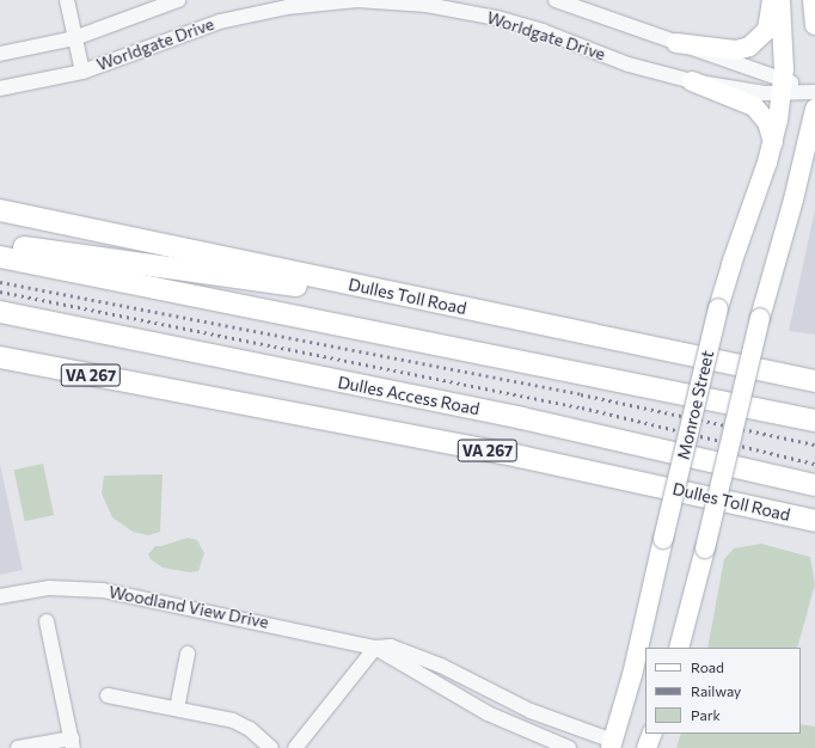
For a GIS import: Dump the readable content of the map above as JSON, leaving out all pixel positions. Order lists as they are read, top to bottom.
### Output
{
  "streets": {
    "highway": ["Dulles Toll Road", "VA 267", "Dulles Access Road"],
    "main road": ["Monroe Street"],
    "street": ["Worldgate Drive", "Woodland View Drive"]
  },
  "crossings": [
    ["Worldgate Drive", "Monroe Street"],
    ["Monroe Street", "Woodland View Drive"]
  ],
  "legend": ["Road", "Railway", "Park"]
}
